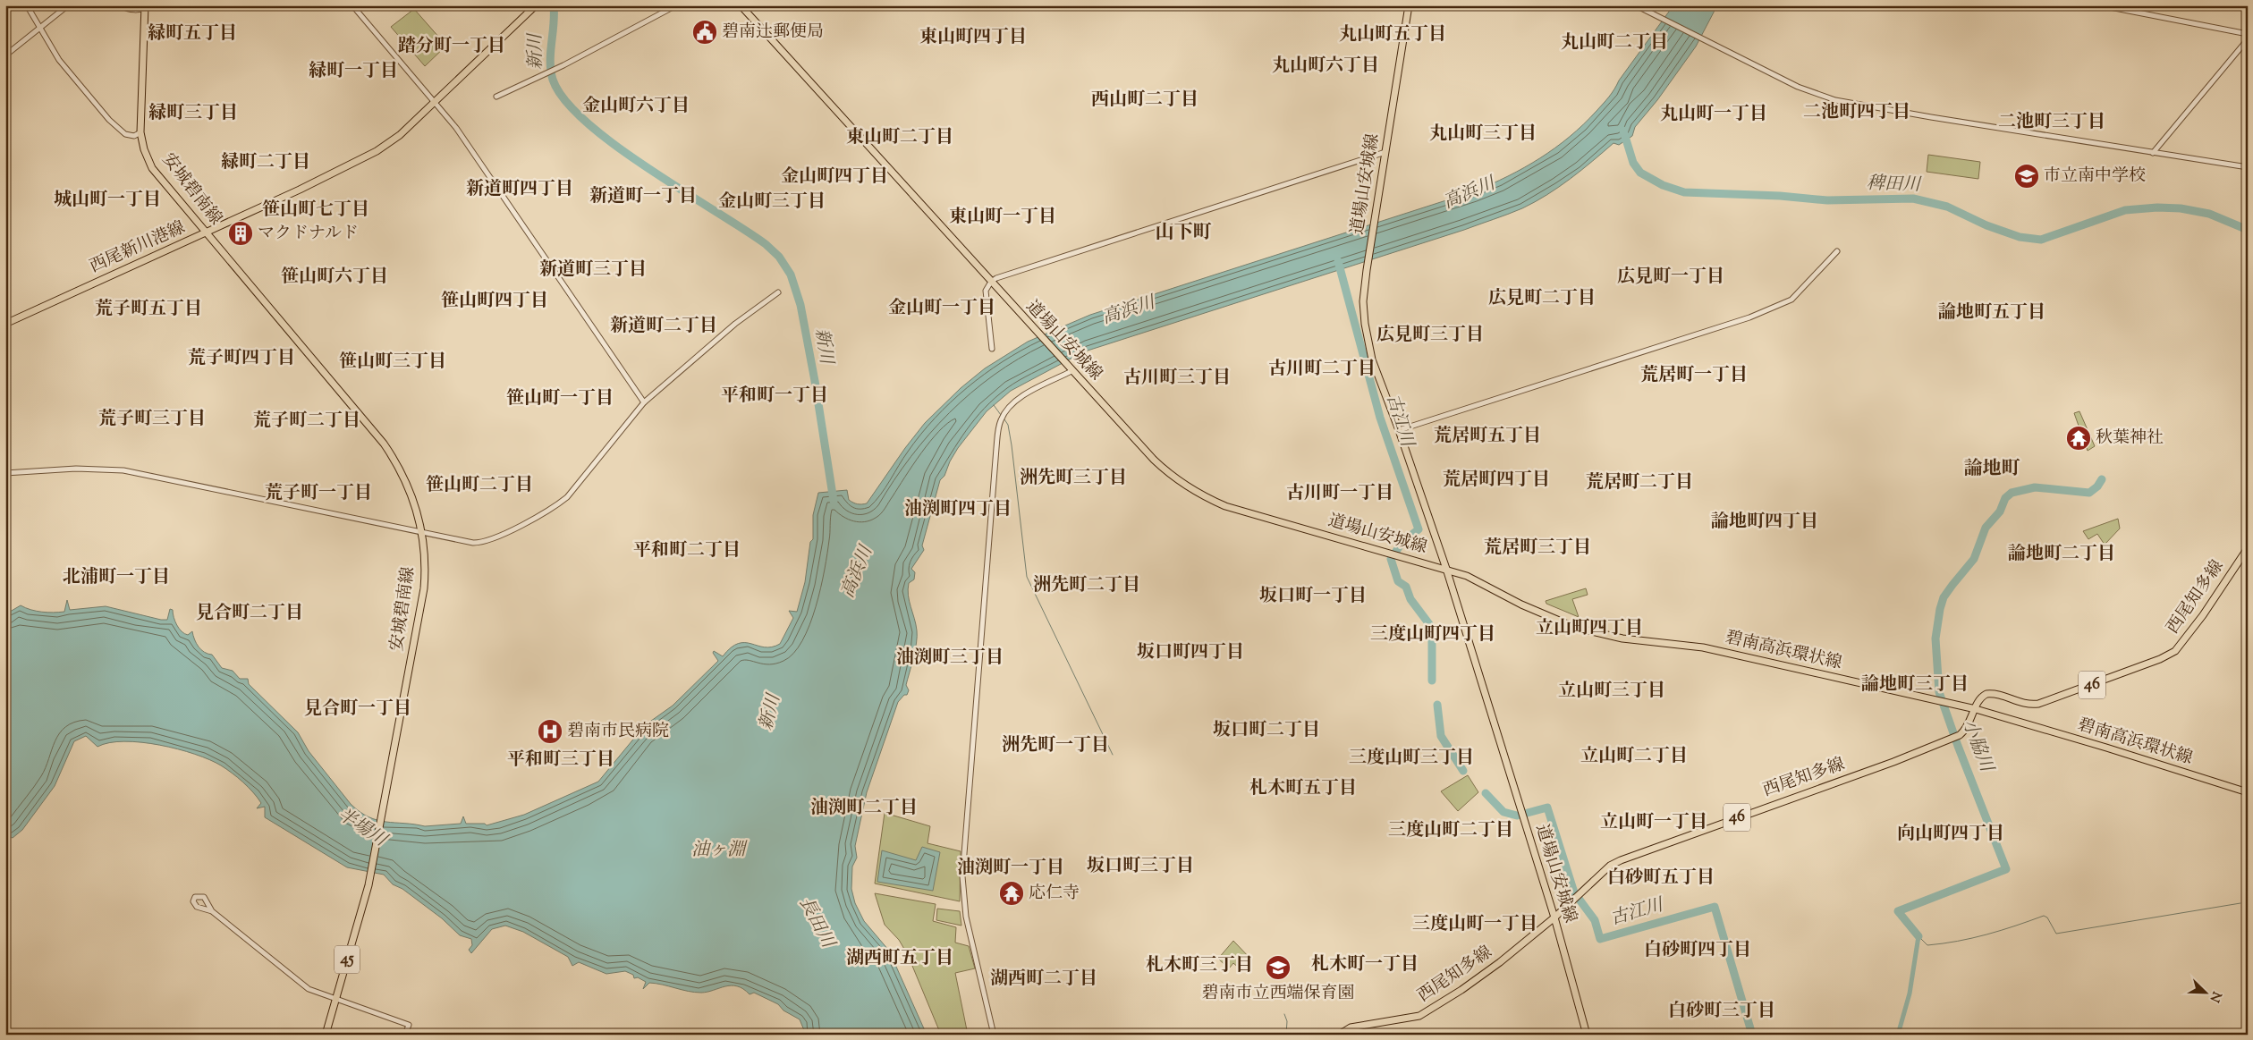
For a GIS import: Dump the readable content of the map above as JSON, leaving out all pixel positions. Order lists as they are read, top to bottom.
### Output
{
  "streets": {
    "main road": [
      "道場山安城線",
      "安城碧南線",
      "西尾新川港線",
      "西尾知多線",
      "碧南高浜環状線",
      "46",
      "45"
    ]
  },
  "crossings": [
    ["道場山安城線", "西尾知多線"],
    ["道場山安城線", "碧南高浜環状線"],
    ["安城碧南線", "西尾新川港線"],
    ["西尾知多線", "碧南高浜環状線"]
  ],
  "districts": [
    "緑町五丁目",
    "丸山町五丁目",
    "東山町四丁目",
    "丸山町二丁目",
    "踏分町一丁目",
    "丸山町六丁目",
    "緑町一丁目",
    "西山町二丁目",
    "金山町六丁目",
    "二池町四丁目",
    "緑町三丁目",
    "丸山町一丁目",
    "二池町三丁目",
    "丸山町三丁目",
    "東山町二丁目",
    "緑町二丁目",
    "金山町四丁目",
    "新道町四丁目",
    "新道町一丁目",
    "城山町一丁目",
    "金山町三丁目",
    "笹山町七丁目",
    "東山町一丁目",
    "山下町",
    "新道町三丁目",
    "笹山町六丁目",
    "広見町一丁目",
    "広見町二丁目",
    "笹山町四丁目",
    "金山町一丁目",
    "荒子町五丁目",
    "論地町五丁目",
    "新道町二丁目",
    "広見町三丁目",
    "荒子町四丁目",
    "笹山町三丁目",
    "古川町二丁目",
    "荒居町一丁目",
    "古川町三丁目",
    "平和町一丁目",
    "笹山町一丁目",
    "荒子町三丁目",
    "荒子町二丁目",
    "荒居町五丁目",
    "論地町",
    "洲先町三丁目",
    "荒居町四丁目",
    "荒居町二丁目",
    "笹山町二丁目",
    "荒子町一丁目",
    "古川町一丁目",
    "油渕町四丁目",
    "論地町四丁目",
    "荒居町三丁目",
    "平和町二丁目",
    "論地町二丁目",
    "北浦町一丁目",
    "洲先町二丁目",
    "坂口町一丁目",
    "見合町二丁目",
    "立山町四丁目",
    "三度山町四丁目",
    "坂口町四丁目",
    "油渕町三丁目",
    "論地町三丁目",
    "立山町三丁目",
    "見合町一丁目",
    "坂口町二丁目",
    "洲先町一丁目",
    "立山町二丁目",
    "三度山町三丁目",
    "平和町三丁目",
    "札木町五丁目",
    "油渕町二丁目",
    "立山町一丁目",
    "三度山町二丁目",
    "向山町四丁目",
    "坂口町三丁目",
    "油渕町一丁目",
    "白砂町五丁目",
    "三度山町一丁目",
    "白砂町四丁目",
    "湖西町五丁目",
    "札木町一丁目",
    "札木町三丁目",
    "湖西町二丁目",
    "白砂町三丁目"
  ],
  "water": [
    "新川",
    "稗田川",
    "高浜川",
    "古江川",
    "小脇川",
    "半場川",
    "油ヶ淵",
    "長田川"
  ],
  "places": {
    "public building": ["碧南辻郵便局"],
    "school or university": ["市立南中学校", "碧南市立西端保育園"],
    "building": ["マクドナルド"],
    "temple": ["秋葉神社", "応仁寺"],
    "hospital": ["碧南市民病院"]
  },
  "north": "bottom right"
}
